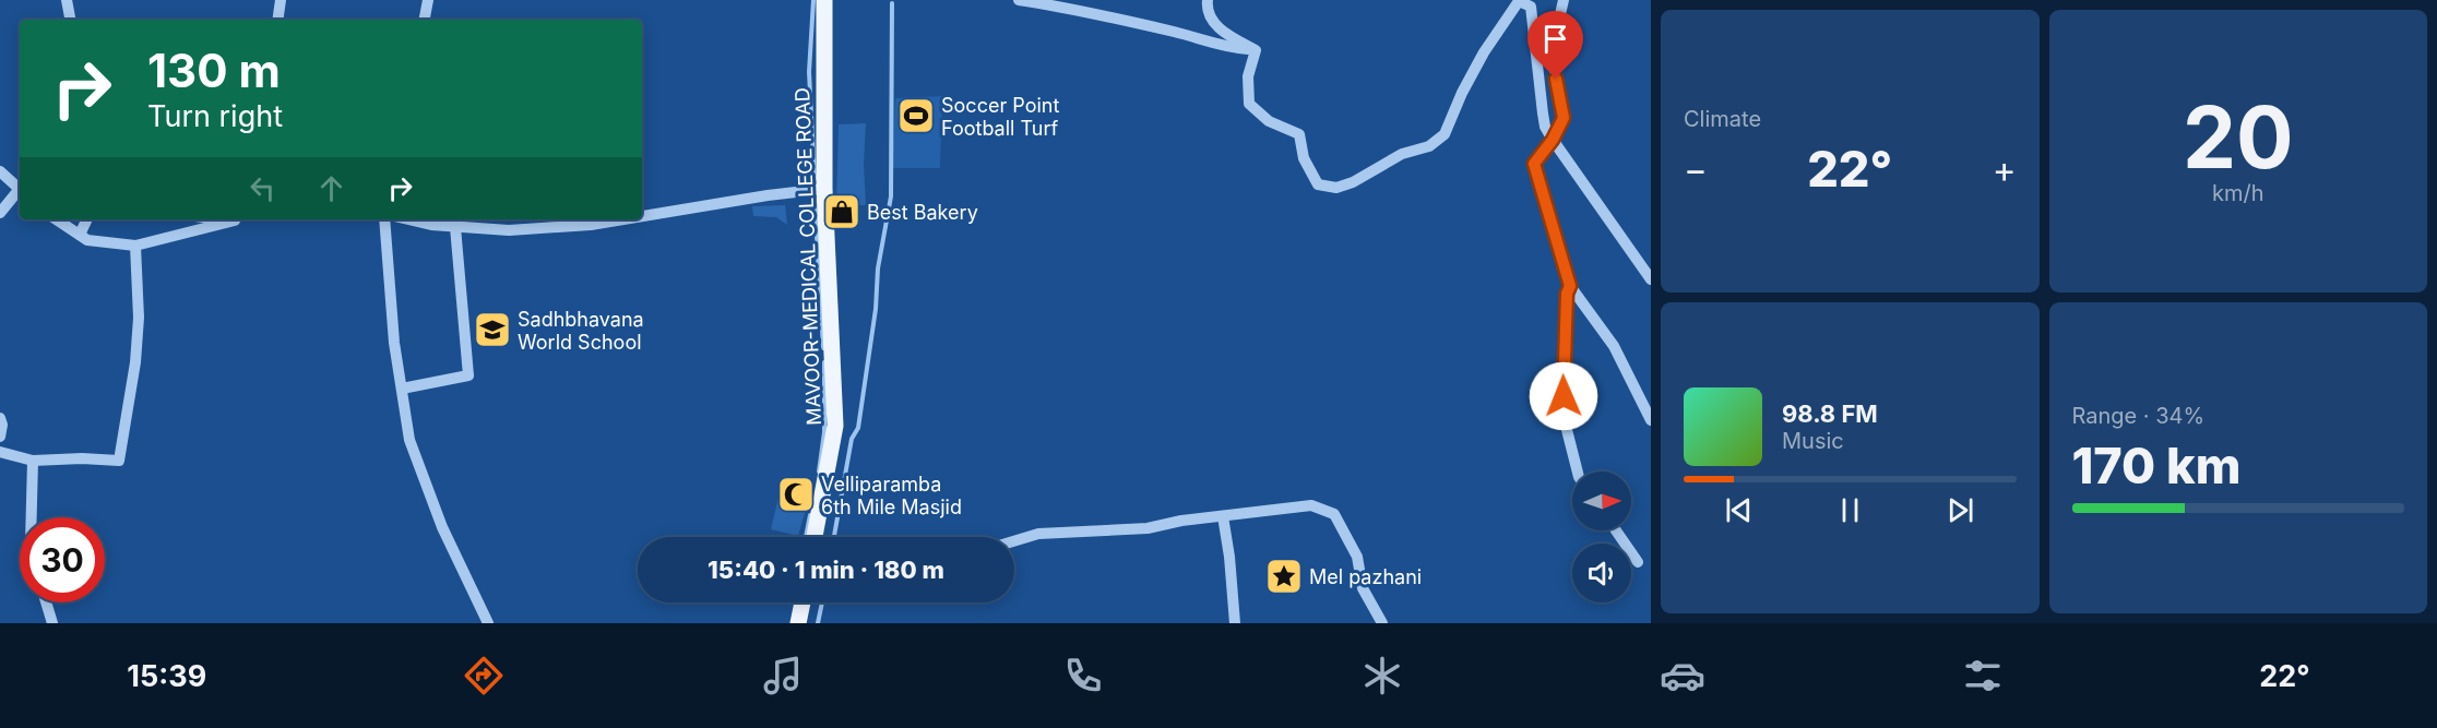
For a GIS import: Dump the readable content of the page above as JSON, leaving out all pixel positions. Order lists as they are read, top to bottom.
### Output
{
  "streets": {
    "main road": ["MAVOOR-MEDICAL COLLEGE ROAD"]
  },
  "places": {
    "sports": ["Soccer Point Football Turf"],
    "shop": ["Best Bakery"],
    "school or university": ["Sadhbhavana World School"],
    "mosque": ["Velliparamba 6th Mile Masjid"],
    "place": ["Mel pazhani"]
  },
  "north": "right",
  "page": {
    "tile": [
      "Climate",
      ["20", "km/h"],
      ["Range · 34%", "170 km"]
    ],
    "turn": ["130 m", "Turn right"],
    "heat": ["−", "22°", "+"],
    "song": ["98.8 FM", "Music"],
    "limit": "30",
    "trip": "15:40 · 1 min · 180 m",
    "tabs": ["15:39", "22°"]
  }
}
